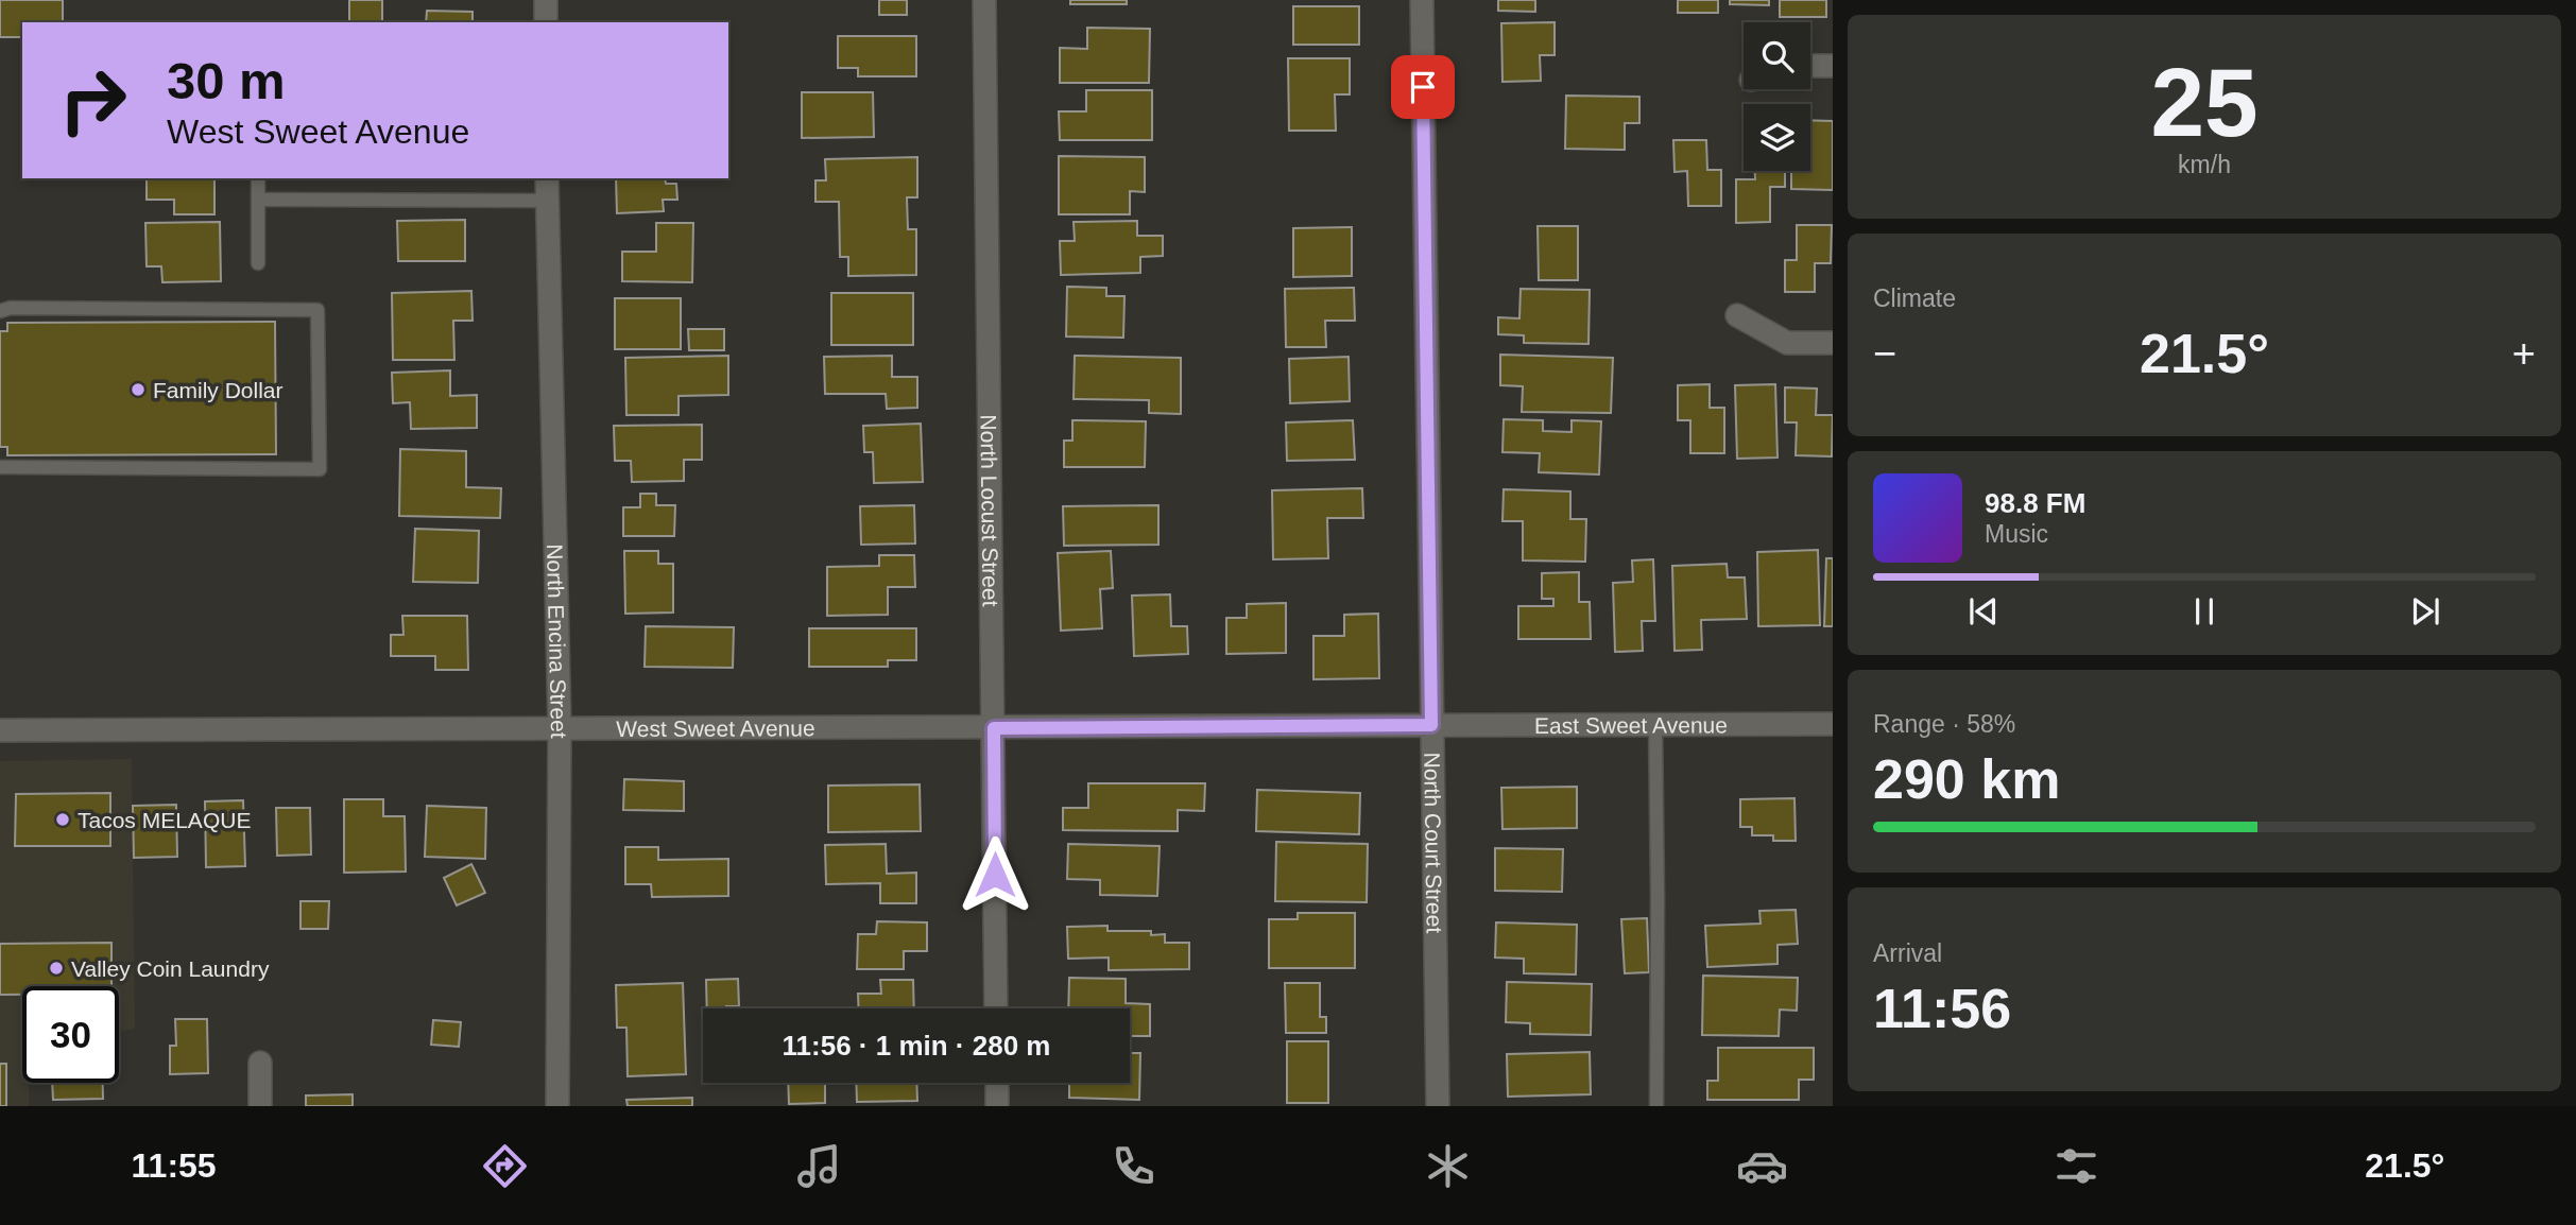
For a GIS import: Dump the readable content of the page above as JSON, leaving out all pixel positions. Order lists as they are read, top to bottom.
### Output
{
  "streets": {
    "street": [
      "North Locust Street",
      "North Encina Street",
      "East Sweet Avenue",
      "West Sweet Avenue",
      "North Court Street"
    ]
  },
  "crossings": [
    ["North Locust Street", "West Sweet Avenue"],
    ["North Encina Street", "West Sweet Avenue"],
    ["East Sweet Avenue", "West Sweet Avenue"],
    ["East Sweet Avenue", "North Court Street"],
    ["West Sweet Avenue", "North Court Street"]
  ],
  "places": ["Family Dollar", "Tacos MELAQUE", "Valley Coin Laundry"],
  "page": {
    "tile": [
      ["25", "km/h"],
      "Climate",
      ["Range · 58%", "290 km"],
      ["Arrival", "11:56"]
    ],
    "turn": ["30 m", "West Sweet Avenue"],
    "heat": ["−", "21.5°", "+"],
    "song": ["98.8 FM", "Music"],
    "limit": "30",
    "trip": "11:56 · 1 min · 280 m",
    "tabs": ["11:55", "21.5°"]
  }
}
